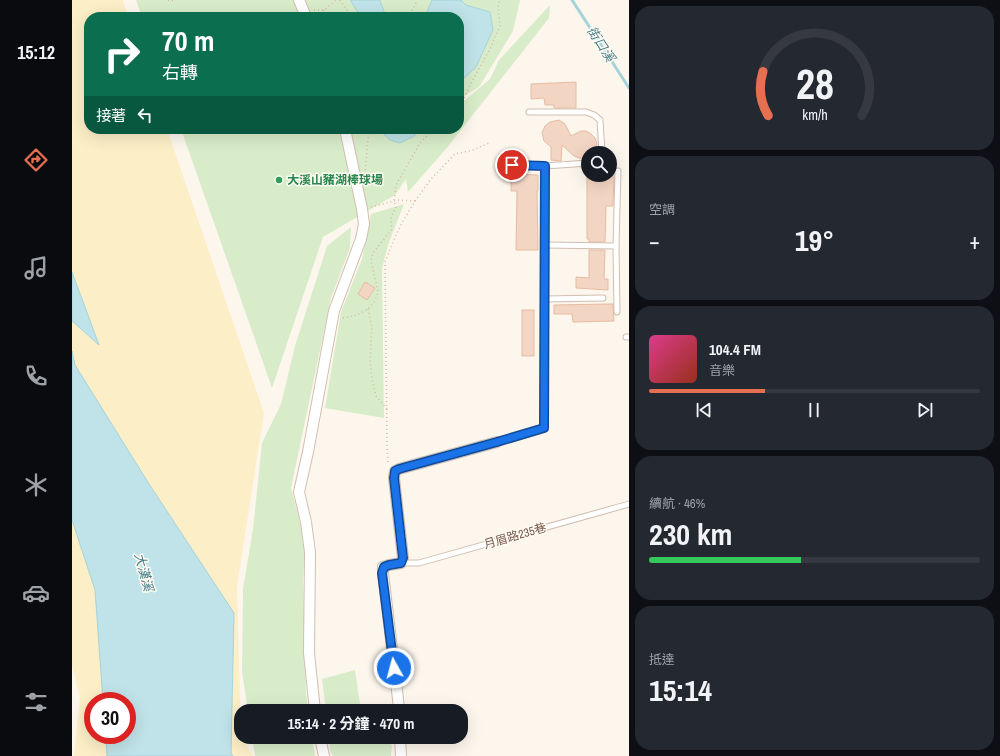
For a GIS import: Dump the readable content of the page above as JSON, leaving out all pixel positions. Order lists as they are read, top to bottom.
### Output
{
  "streets": {
    "lane": ["月眉路235巷"]
  },
  "water": ["街口溪", "大漢溪"],
  "places": ["大溪山豬湖棒球場"],
  "page": {
    "tabs": "15:12",
    "turn": ["70 m", "右轉"],
    "then": "接著",
    "tile": [
      "空調",
      ["續航 · 46%", "230 km"],
      ["抵達", "15:14"]
    ],
    "heat": ["−", "19°", "+"],
    "song": ["104.4 FM", "音樂"],
    "limit": "30",
    "trip": "15:14 · 2 分鐘 · 470 m",
    "gauge": ["28", "km/h"]
  }
}
